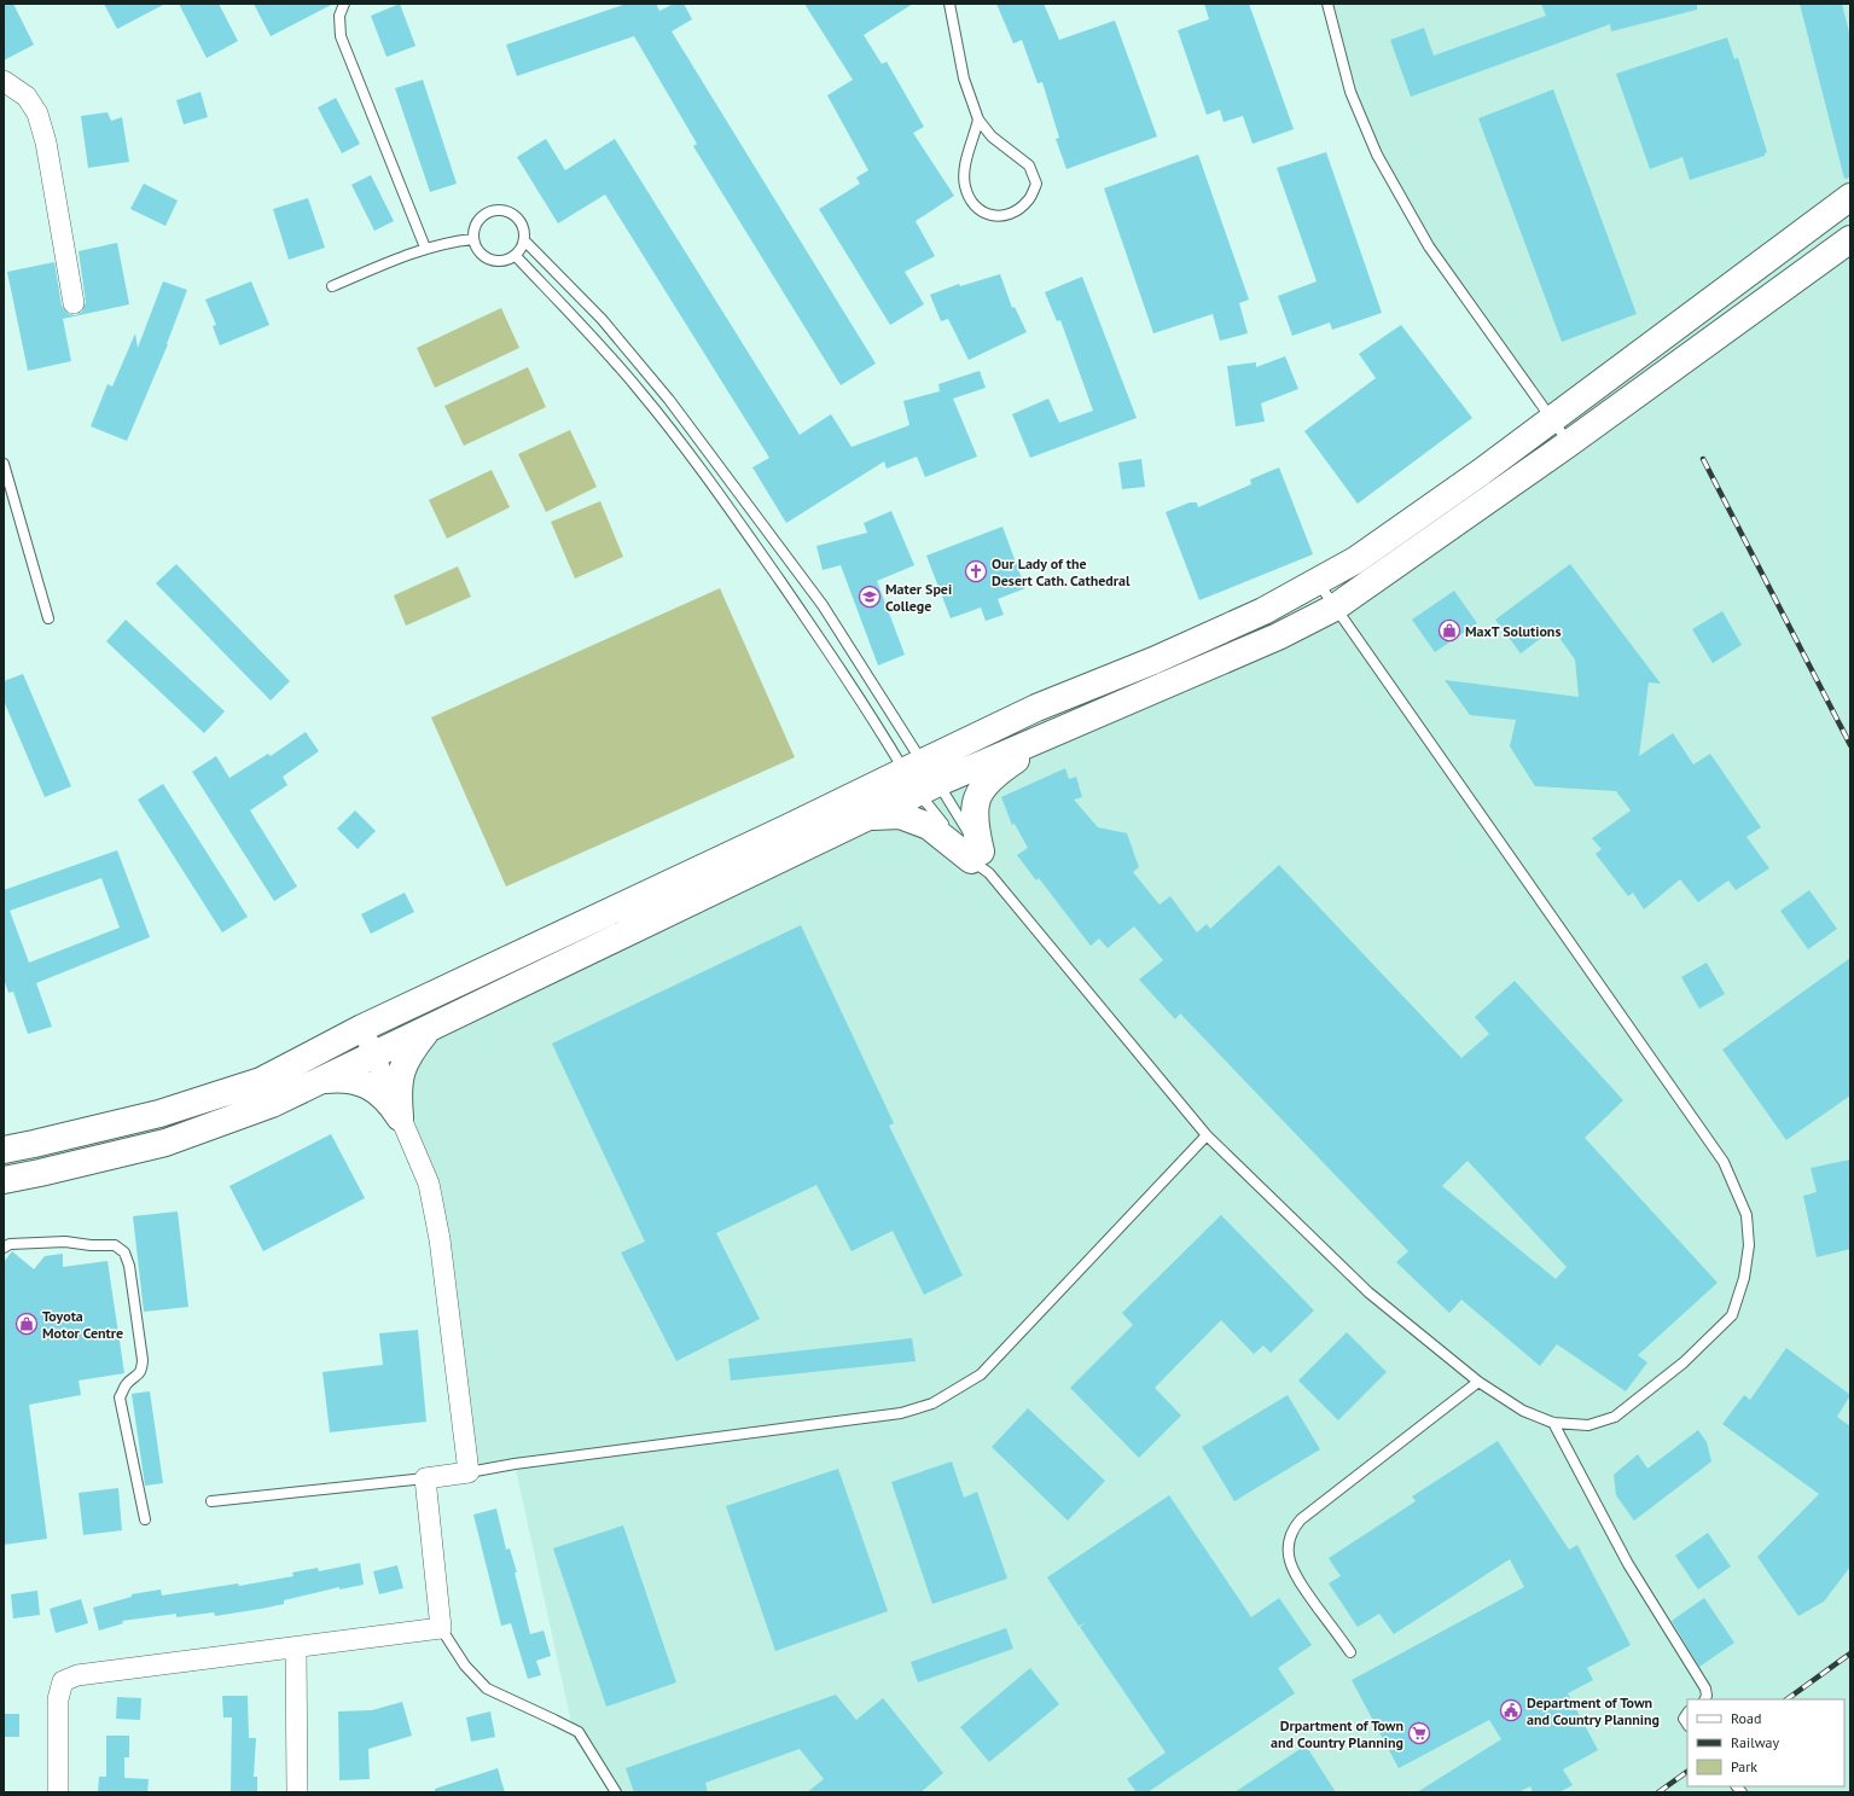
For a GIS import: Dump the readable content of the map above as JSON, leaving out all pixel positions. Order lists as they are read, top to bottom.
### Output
{
  "places": {
    "church": ["Our Lady of the Desert Cath. Cathedral"],
    "school or university": ["Mater Spei College"],
    "shop": ["MaxT Solutions", "Toyota Motor Centre"],
    "public building": ["Department of Town and Country Planning"],
    "supermarket": ["Drpartment of Town and Country Planning"]
  },
  "legend": ["Road", "Railway", "Park"]
}
